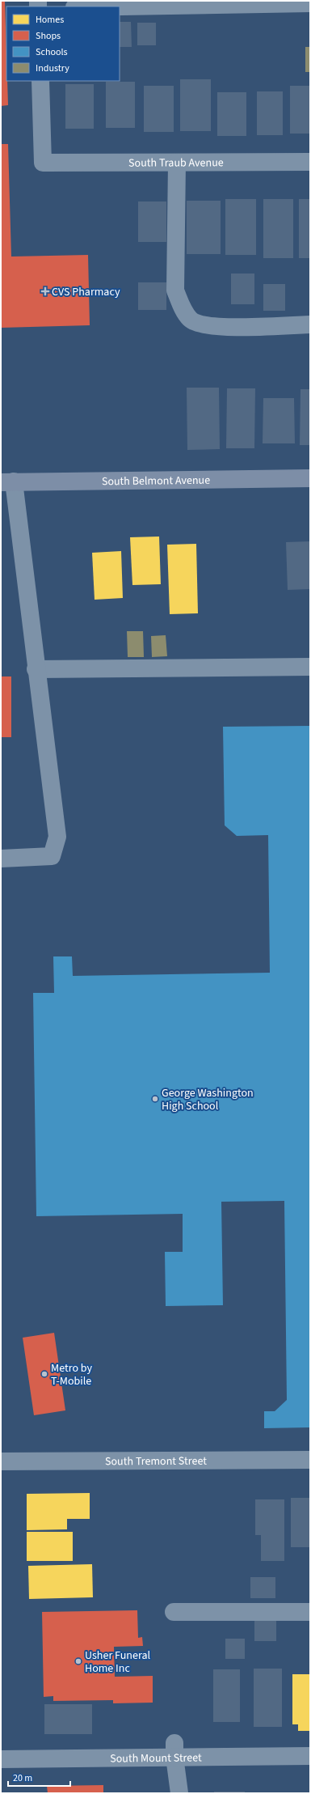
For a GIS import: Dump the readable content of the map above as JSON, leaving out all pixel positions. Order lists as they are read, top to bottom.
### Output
{
  "streets": {
    "main road": ["South Belmont Avenue"],
    "street": ["South Traub Avenue", "South Tremont Street", "South Mount Street"]
  },
  "places": {
    "health": ["CVS Pharmacy"],
    "other": ["George Washington High School", "Metro by T-Mobile", "Usher Funeral Home Inc"]
  },
  "legend": [
    "Homes",
    "Shops",
    "Schools",
    "Industry"
  ],
  "scale_bar": "20 m"
}
